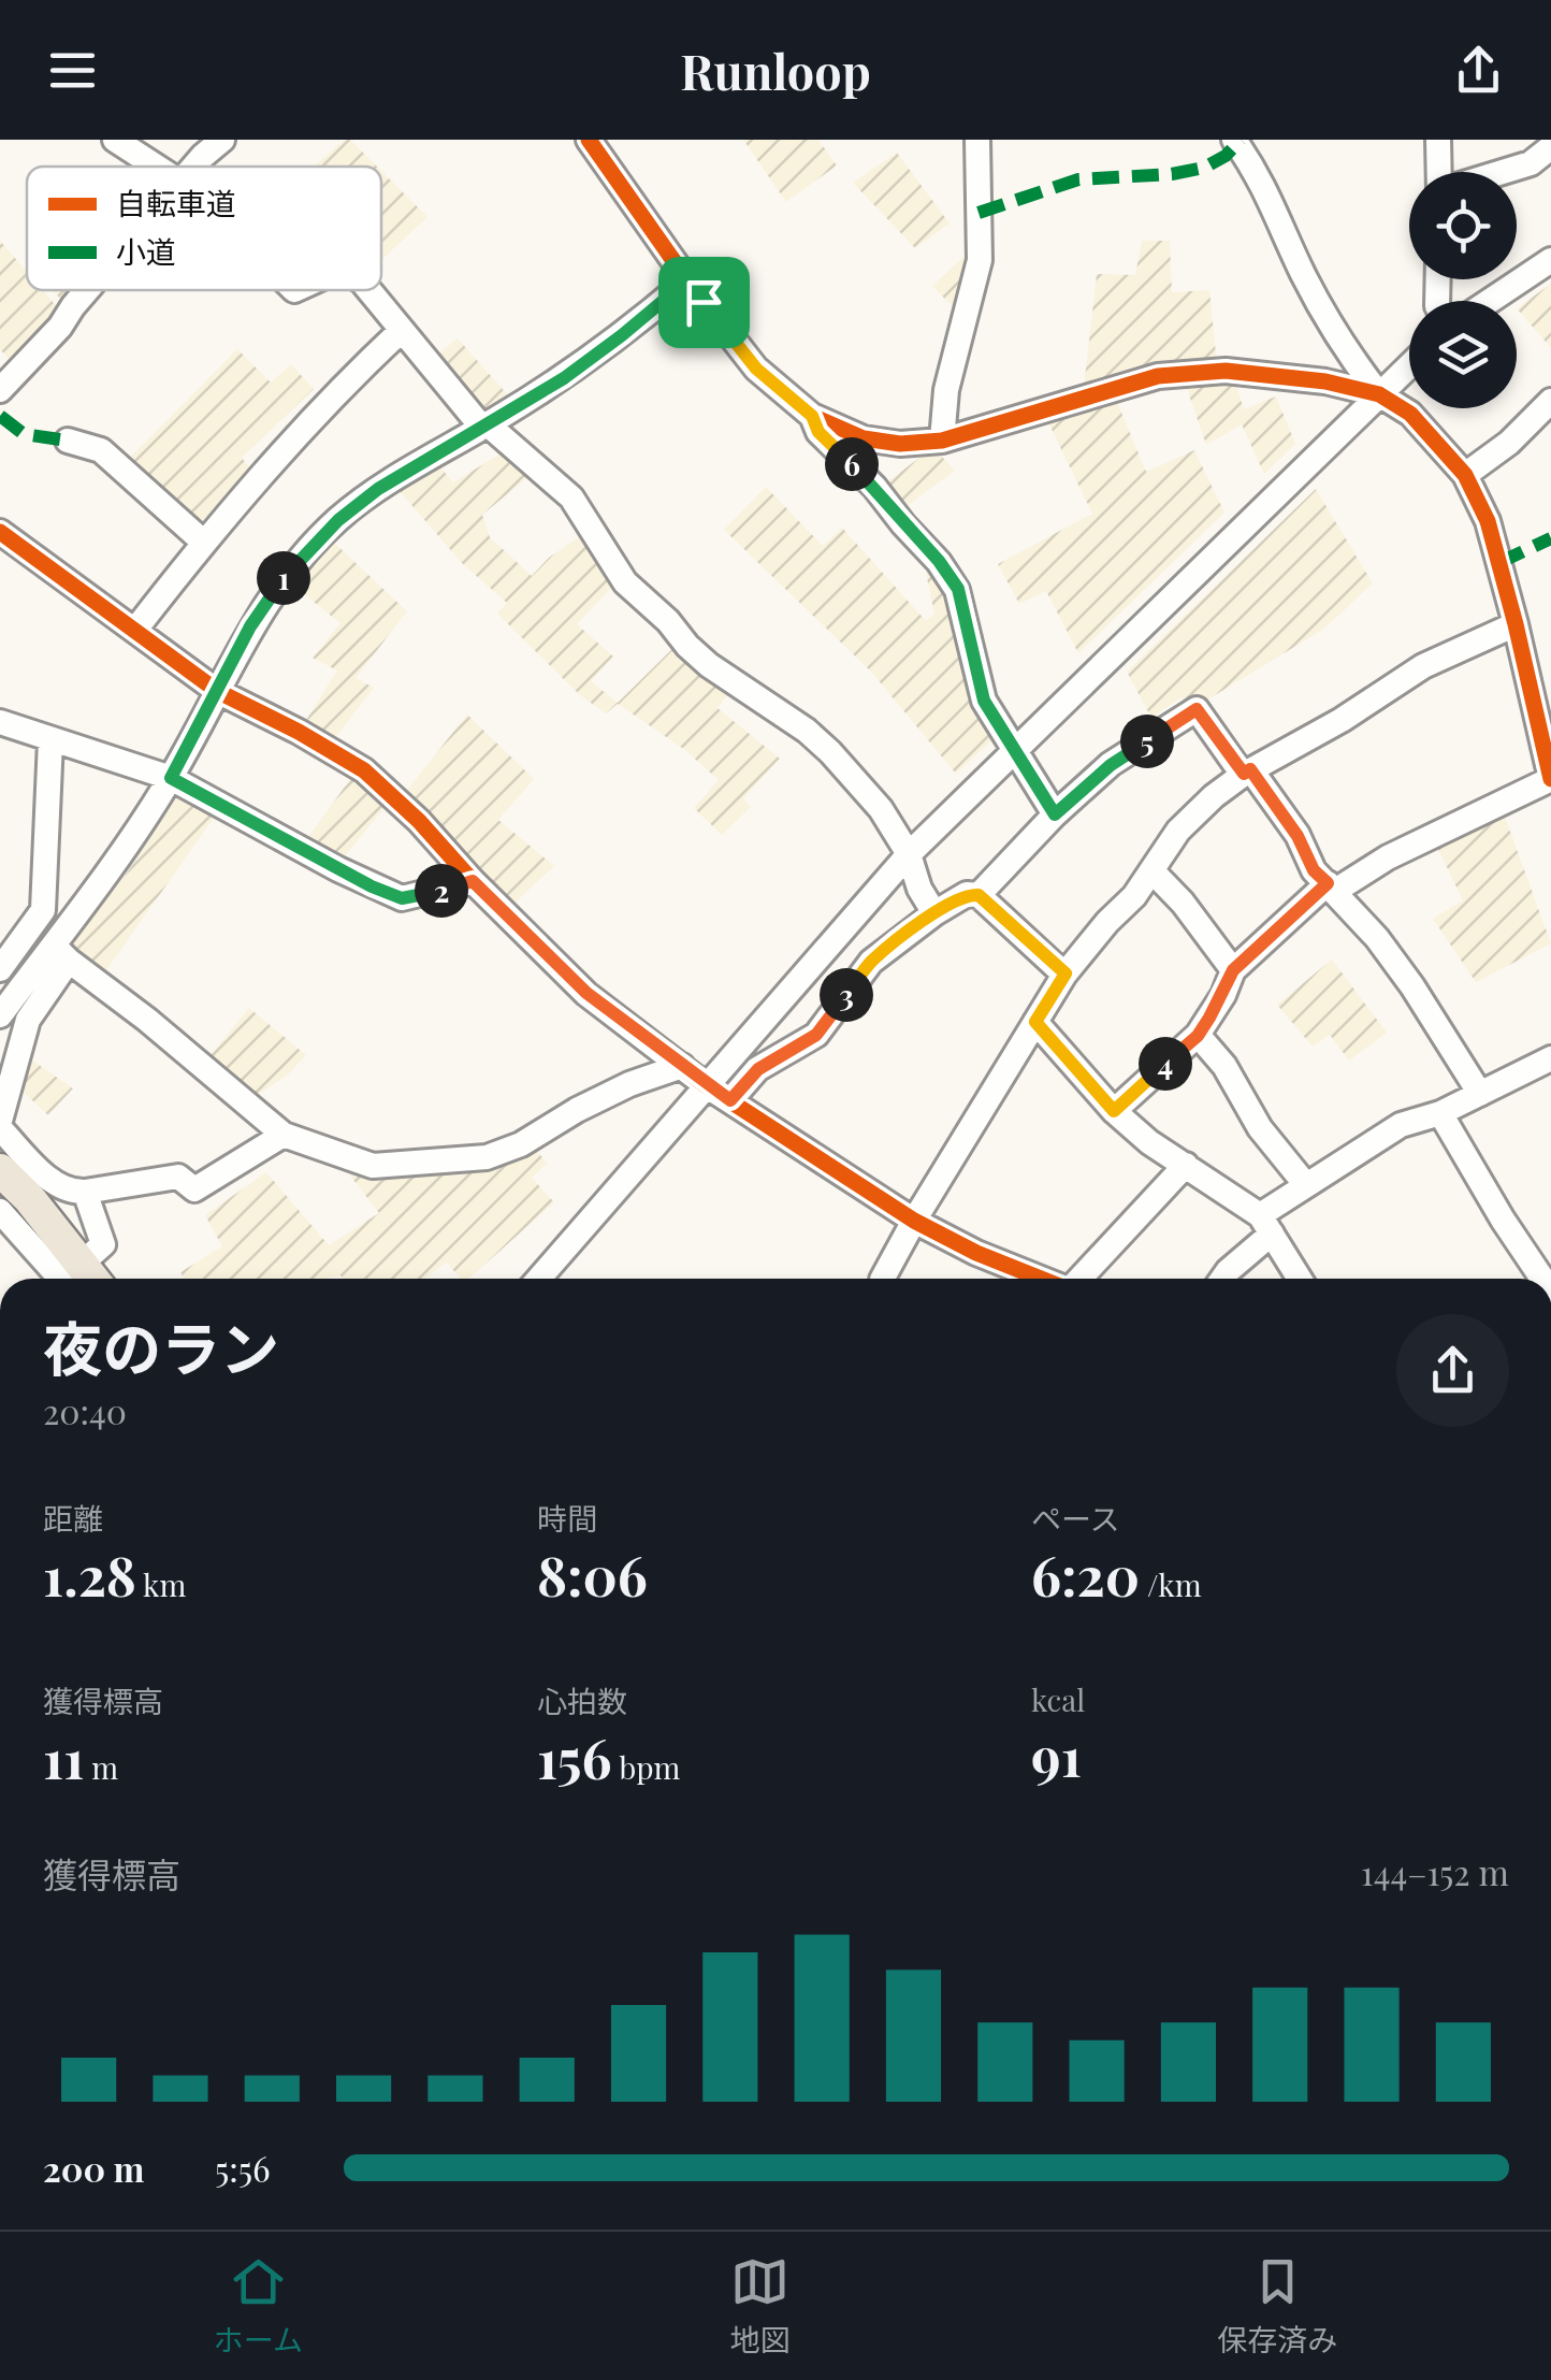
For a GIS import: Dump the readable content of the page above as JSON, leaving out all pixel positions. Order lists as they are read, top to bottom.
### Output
{
  "legend": ["自転車道", "小道"],
  "page": {
    "header": "Runloop",
    "pins": [
      "6",
      "1",
      "5",
      "2",
      "3",
      "4"
    ],
    "heading": ["夜のラン", "20:40"],
    "stats": [
      ["距離", "1.28 km"],
      ["時間", "8:06"],
      ["ペース", "6:20 /km"],
      ["獲得標高", "11 m"],
      ["心拍数", "156 bpm"],
      ["kcal", "91"]
    ],
    "chart": ["獲得標高", "144–152 m"],
    "list": [
      {
        "name": "200 m",
        "note": "5:56"
      }
    ],
    "tabs": ["ホーム", "地図", "保存済み"]
  }
}
